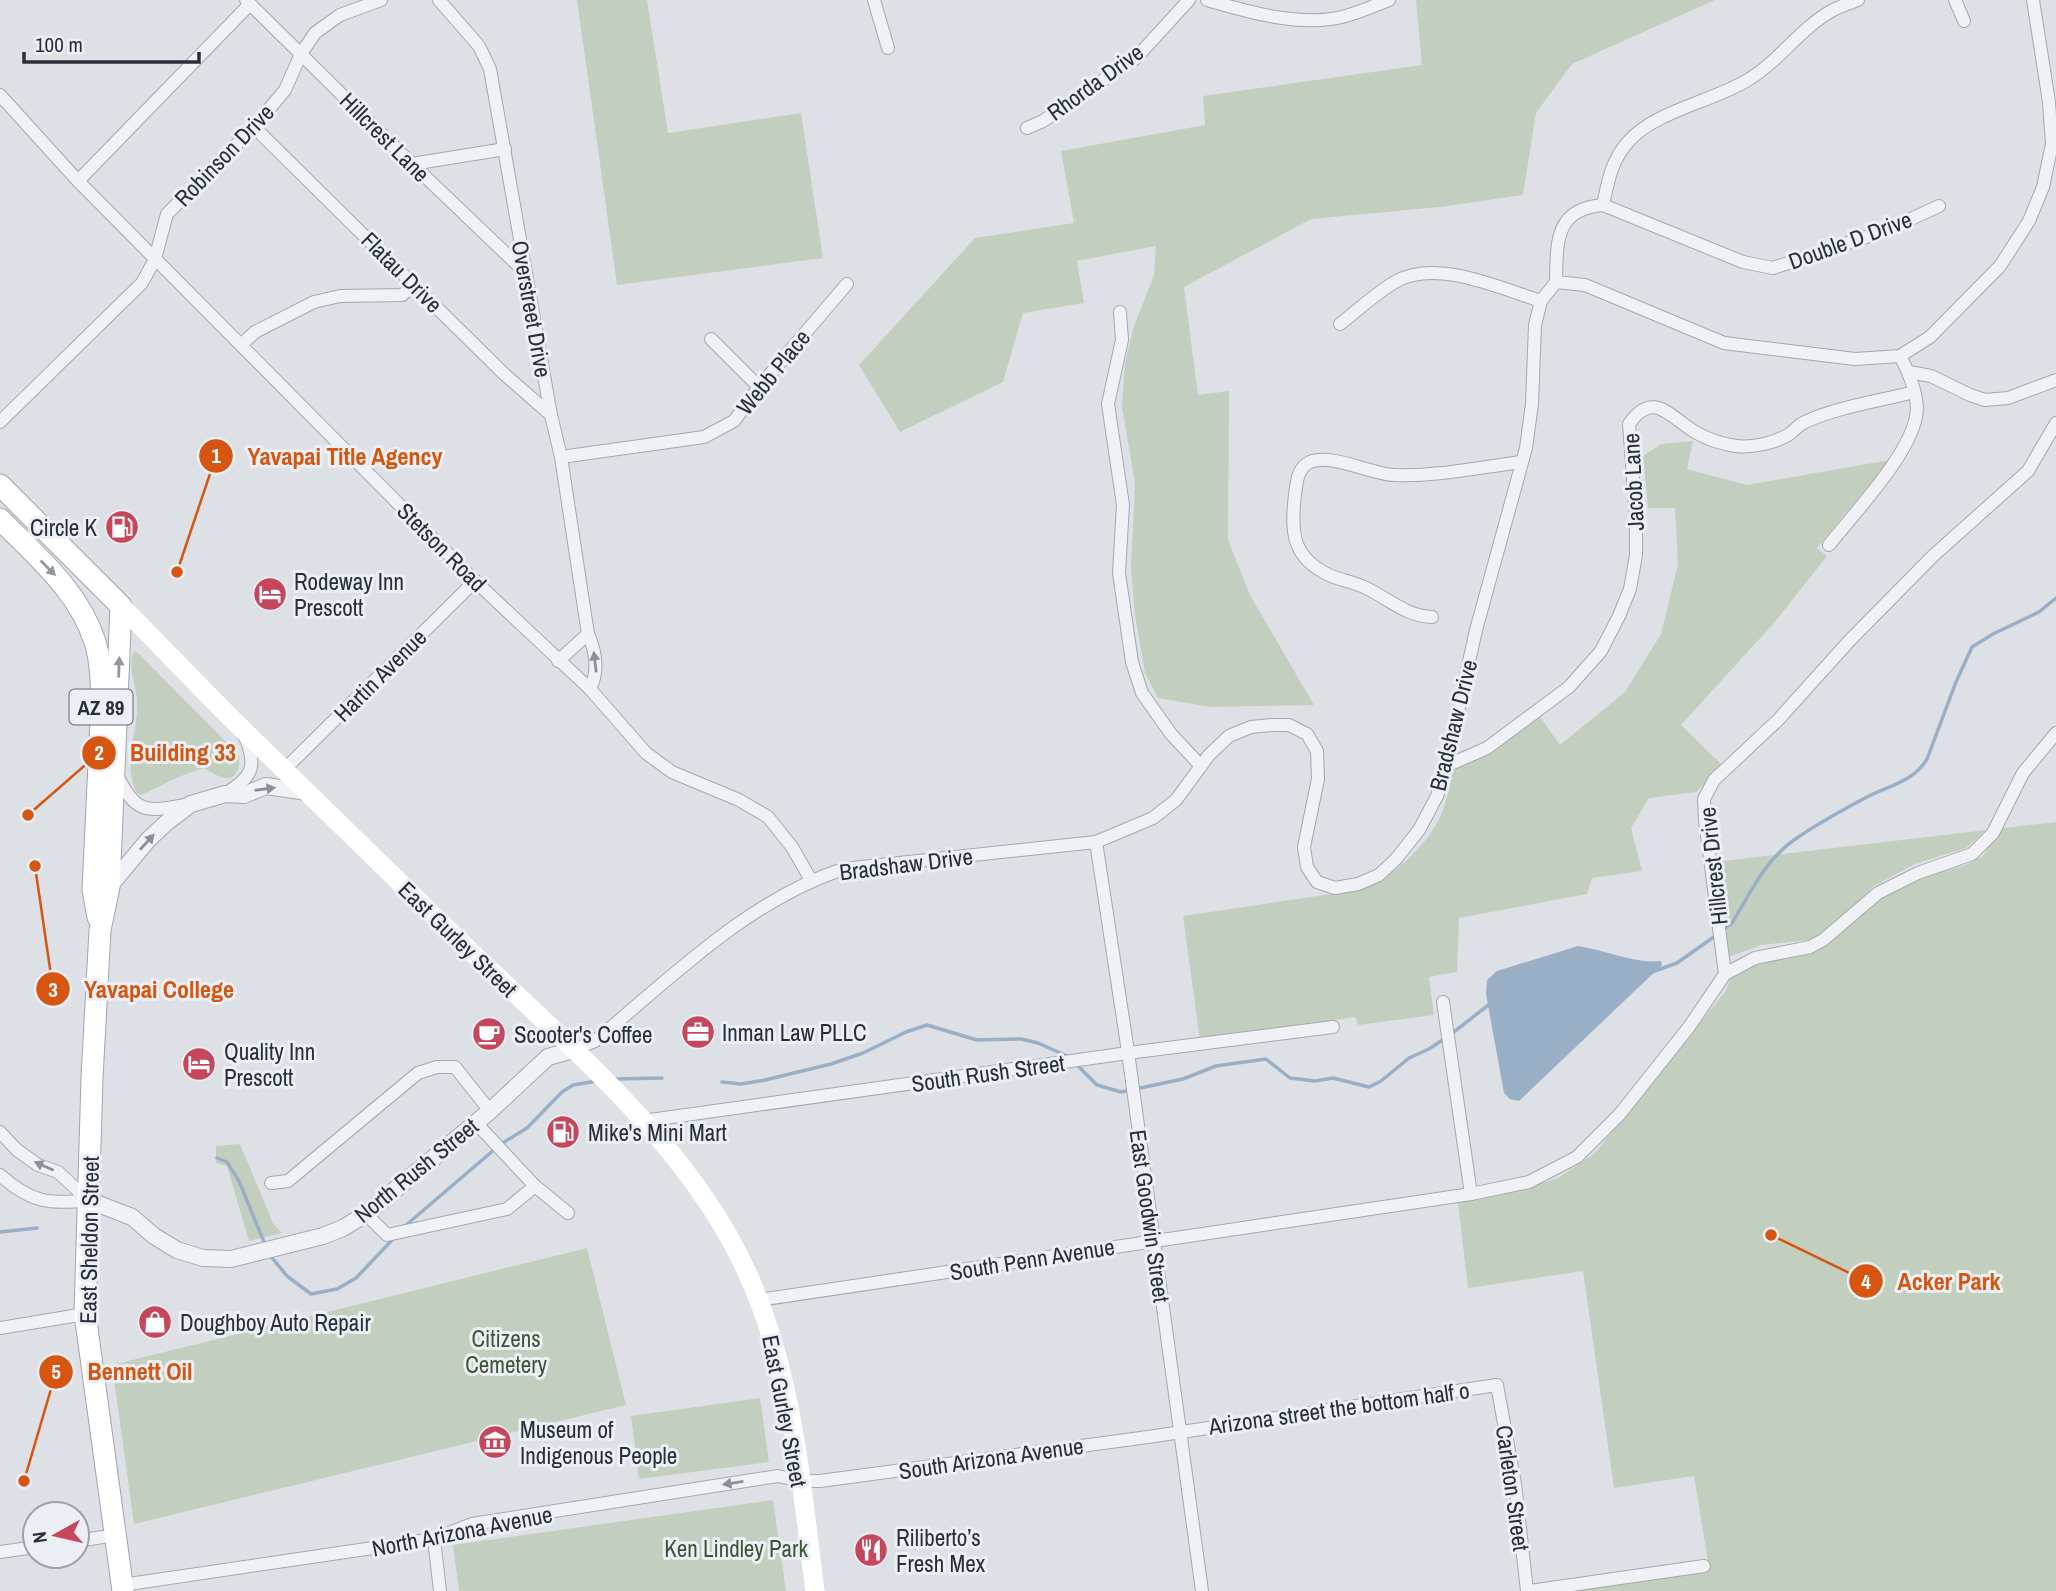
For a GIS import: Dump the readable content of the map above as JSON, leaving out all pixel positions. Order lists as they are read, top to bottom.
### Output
{
  "streets": {
    "main road": ["AZ 89", "East Gurley Street", "East Sheldon Street"],
    "street": [
      "Rhorda Drive",
      "Hillcrest Lane",
      "Robinson Drive",
      "Double D Drive",
      "Flatau Drive",
      "Overstreet Drive",
      "Webb Place",
      "Jacob Lane",
      "Stetson Road",
      "Hartin Avenue",
      "Bradshaw Drive",
      "Hillcrest Drive",
      "South Rush Street",
      "North Rush Street",
      "East Goodwin Street",
      "South Penn Avenue",
      "Arizona street the bottom half o",
      "South Arizona Avenue",
      "Carleton Street",
      "North Arizona Avenue"
    ]
  },
  "crossings": [
    ["Hillcrest Lane", "Robinson Drive"],
    ["Hillcrest Lane", "Overstreet Drive"],
    ["Robinson Drive", "Flatau Drive"],
    ["Robinson Drive", "Stetson Road"],
    ["Flatau Drive", "Overstreet Drive"],
    ["Overstreet Drive", "Webb Place"],
    ["Overstreet Drive", "Stetson Road"],
    ["Jacob Lane", "Bradshaw Drive"],
    ["Stetson Road", "Hartin Avenue"],
    ["Stetson Road", "Bradshaw Drive"],
    ["Hartin Avenue", "East Gurley Street"],
    ["Bradshaw Drive", "East Gurley Street"],
    ["Bradshaw Drive", "North Rush Street"],
    ["Bradshaw Drive", "East Goodwin Street"],
    ["East Gurley Street", "South Rush Street"],
    ["East Gurley Street", "North Rush Street"],
    ["East Gurley Street", "East Sheldon Street"],
    ["East Gurley Street", "South Penn Avenue"],
    ["East Gurley Street", "South Arizona Avenue"],
    ["East Gurley Street", "North Arizona Avenue"],
    ["South Rush Street", "East Goodwin Street"],
    ["North Rush Street", "East Sheldon Street"],
    ["East Goodwin Street", "South Penn Avenue"],
    ["East Goodwin Street", "Arizona street the bottom half o"],
    ["East Goodwin Street", "South Arizona Avenue"],
    ["East Sheldon Street", "North Arizona Avenue"],
    ["Arizona street the bottom half o", "South Arizona Avenue"],
    ["Arizona street the bottom half o", "Carleton Street"],
    ["South Arizona Avenue", "North Arizona Avenue"]
  ],
  "one_way": ["North Arizona Avenue"],
  "parks": ["Citizens Cemetery", "Ken Lindley Park"],
  "places": {
    "fuel station": ["Circle K", "Mike's Mini Mart"],
    "other": [
      "Yavapai Title Agency",
      "Building 33",
      "Yavapai College",
      "Acker Park",
      "Bennett Oil"
    ],
    "hotel": ["Rodeway Inn Prescott", "Quality Inn Prescott"],
    "office": ["Inman Law PLLC"],
    "cafe": ["Scooter's Coffee"],
    "shop": ["Doughboy Auto Repair"],
    "museum": ["Museum of Indigenous People"],
    "restaurant": ["Riliberto’s Fresh Mex"]
  },
  "scale_bar": "100 m",
  "north": "left"
}
